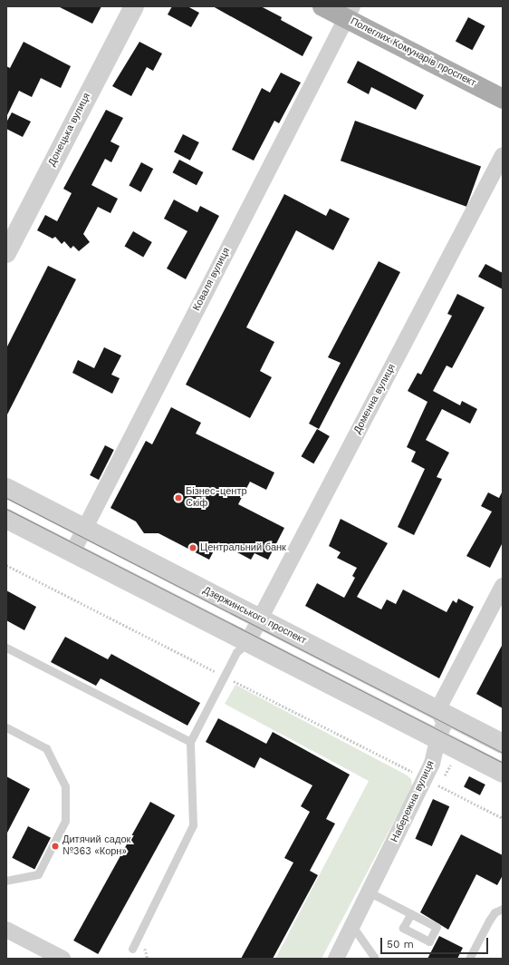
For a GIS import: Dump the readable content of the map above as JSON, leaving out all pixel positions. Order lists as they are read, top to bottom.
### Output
{
  "streets": {
    "main road": ["Полеглих Комунарів проспект"],
    "street": [
      "Донецька вулиця",
      "Коваля вулиця",
      "Доменна вулиця",
      "Дзержинського проспект",
      "Набережна вулиця"
    ]
  },
  "crossings": [
    ["Полеглих Комунарів проспект", "Коваля вулиця"],
    ["Коваля вулиця", "Дзержинського проспект"],
    ["Доменна вулиця", "Дзержинського проспект"],
    ["Дзержинського проспект", "Набережна вулиця"]
  ],
  "places": ["Бізнес-центр Скіф", "Центральний банк", "Дитячий садок №363 «Корн»"],
  "scale_bar": "50 m"
}
